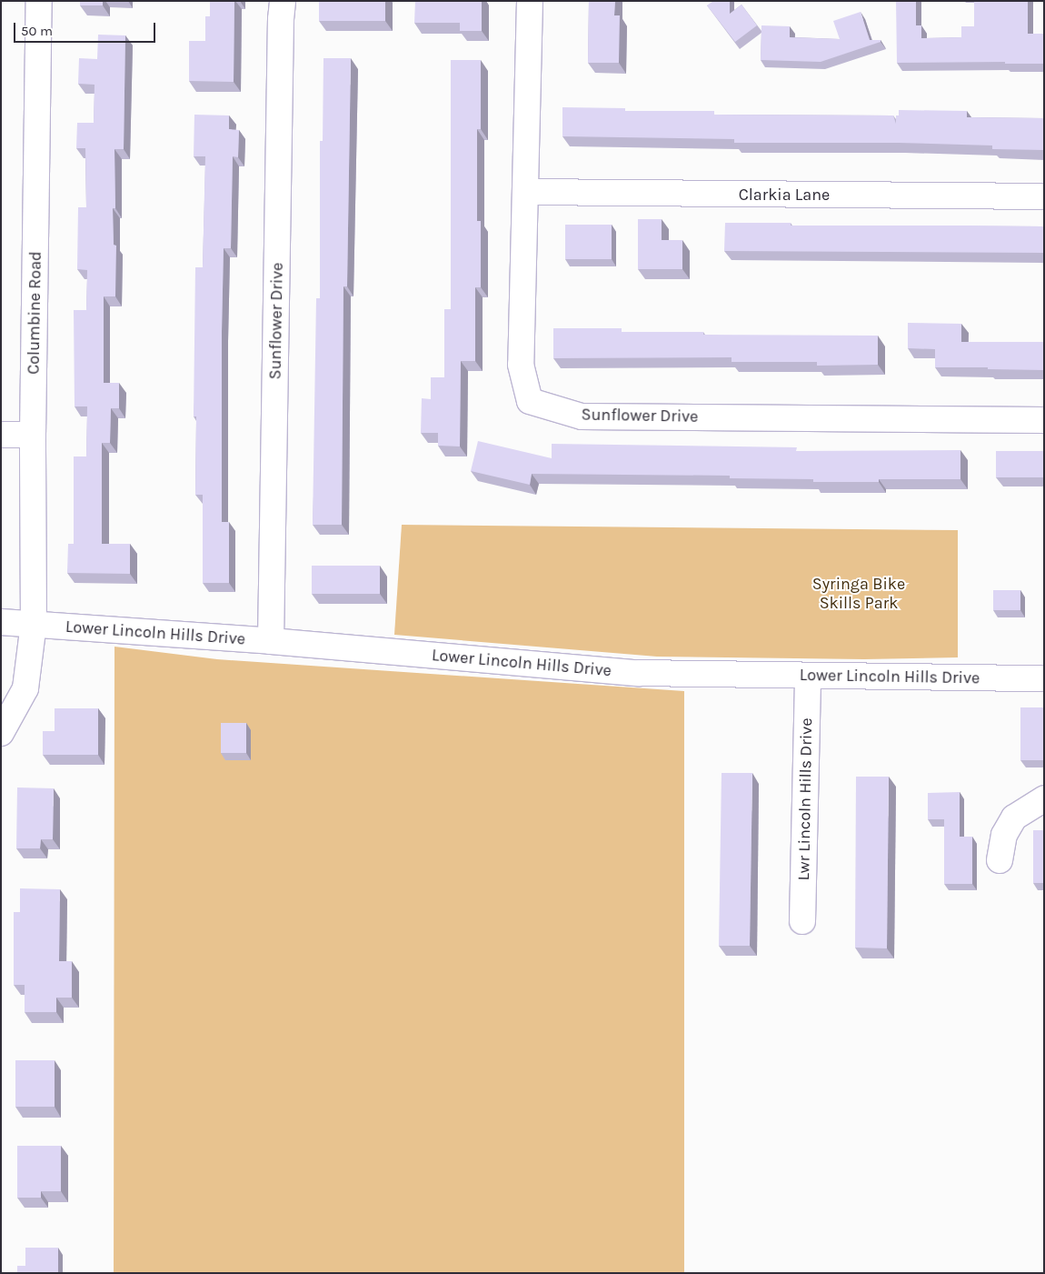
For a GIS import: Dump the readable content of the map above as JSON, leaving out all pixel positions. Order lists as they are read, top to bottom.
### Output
{
  "streets": {
    "street": [
      "Clarkia Lane",
      "Columbine Road",
      "Sunflower Drive",
      "Lower Lincoln Hills Drive",
      "Lwr Lincoln Hills Drive"
    ]
  },
  "crossings": [
    ["Clarkia Lane", "Sunflower Drive"],
    ["Columbine Road", "Lower Lincoln Hills Drive"],
    ["Sunflower Drive", "Lower Lincoln Hills Drive"],
    ["Lower Lincoln Hills Drive", "Lwr Lincoln Hills Drive"]
  ],
  "parks": ["Syringa Bike Skills Park"],
  "scale_bar": "50 m"
}
